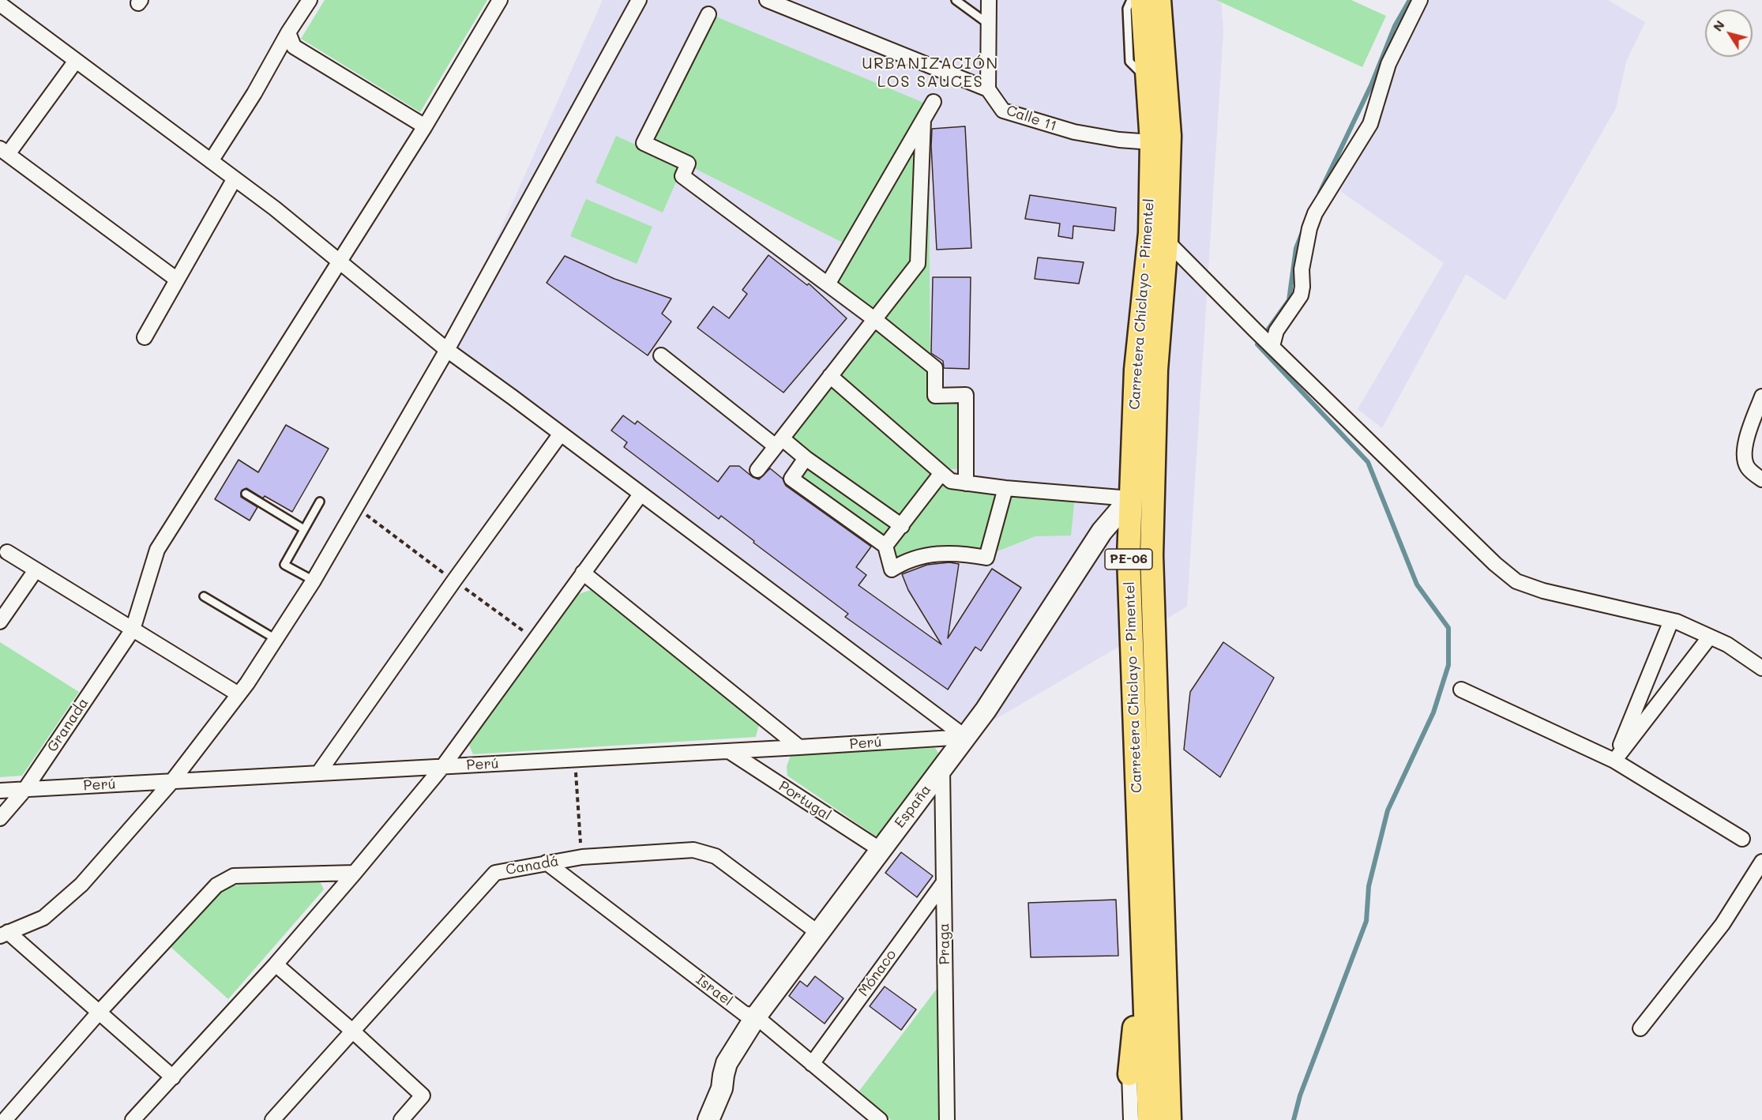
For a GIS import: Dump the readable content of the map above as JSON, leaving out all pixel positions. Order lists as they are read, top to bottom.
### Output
{
  "streets": {
    "main road": ["Carretera Chiclayo - Pimentel", "PE-06"],
    "street": [
      "Calle 11",
      "Granada",
      "Perú",
      "Portugal",
      "España",
      "Canadá",
      "Praga",
      "Mónaco",
      "Israel"
    ]
  },
  "crossings": [
    ["Calle 11", "Carretera Chiclayo - Pimentel"],
    ["Carretera Chiclayo - Pimentel", "España"],
    ["Granada", "Perú"],
    ["Perú", "Portugal"],
    ["Perú", "España"],
    ["Portugal", "España"],
    ["España", "Canadá"],
    ["España", "Praga"],
    ["España", "Israel"],
    ["Canadá", "Israel"],
    ["Praga", "Mónaco"],
    ["Mónaco", "Israel"]
  ],
  "districts": ["URBANIZACIÓN LOS SAUCES"],
  "north": "top left"
}
